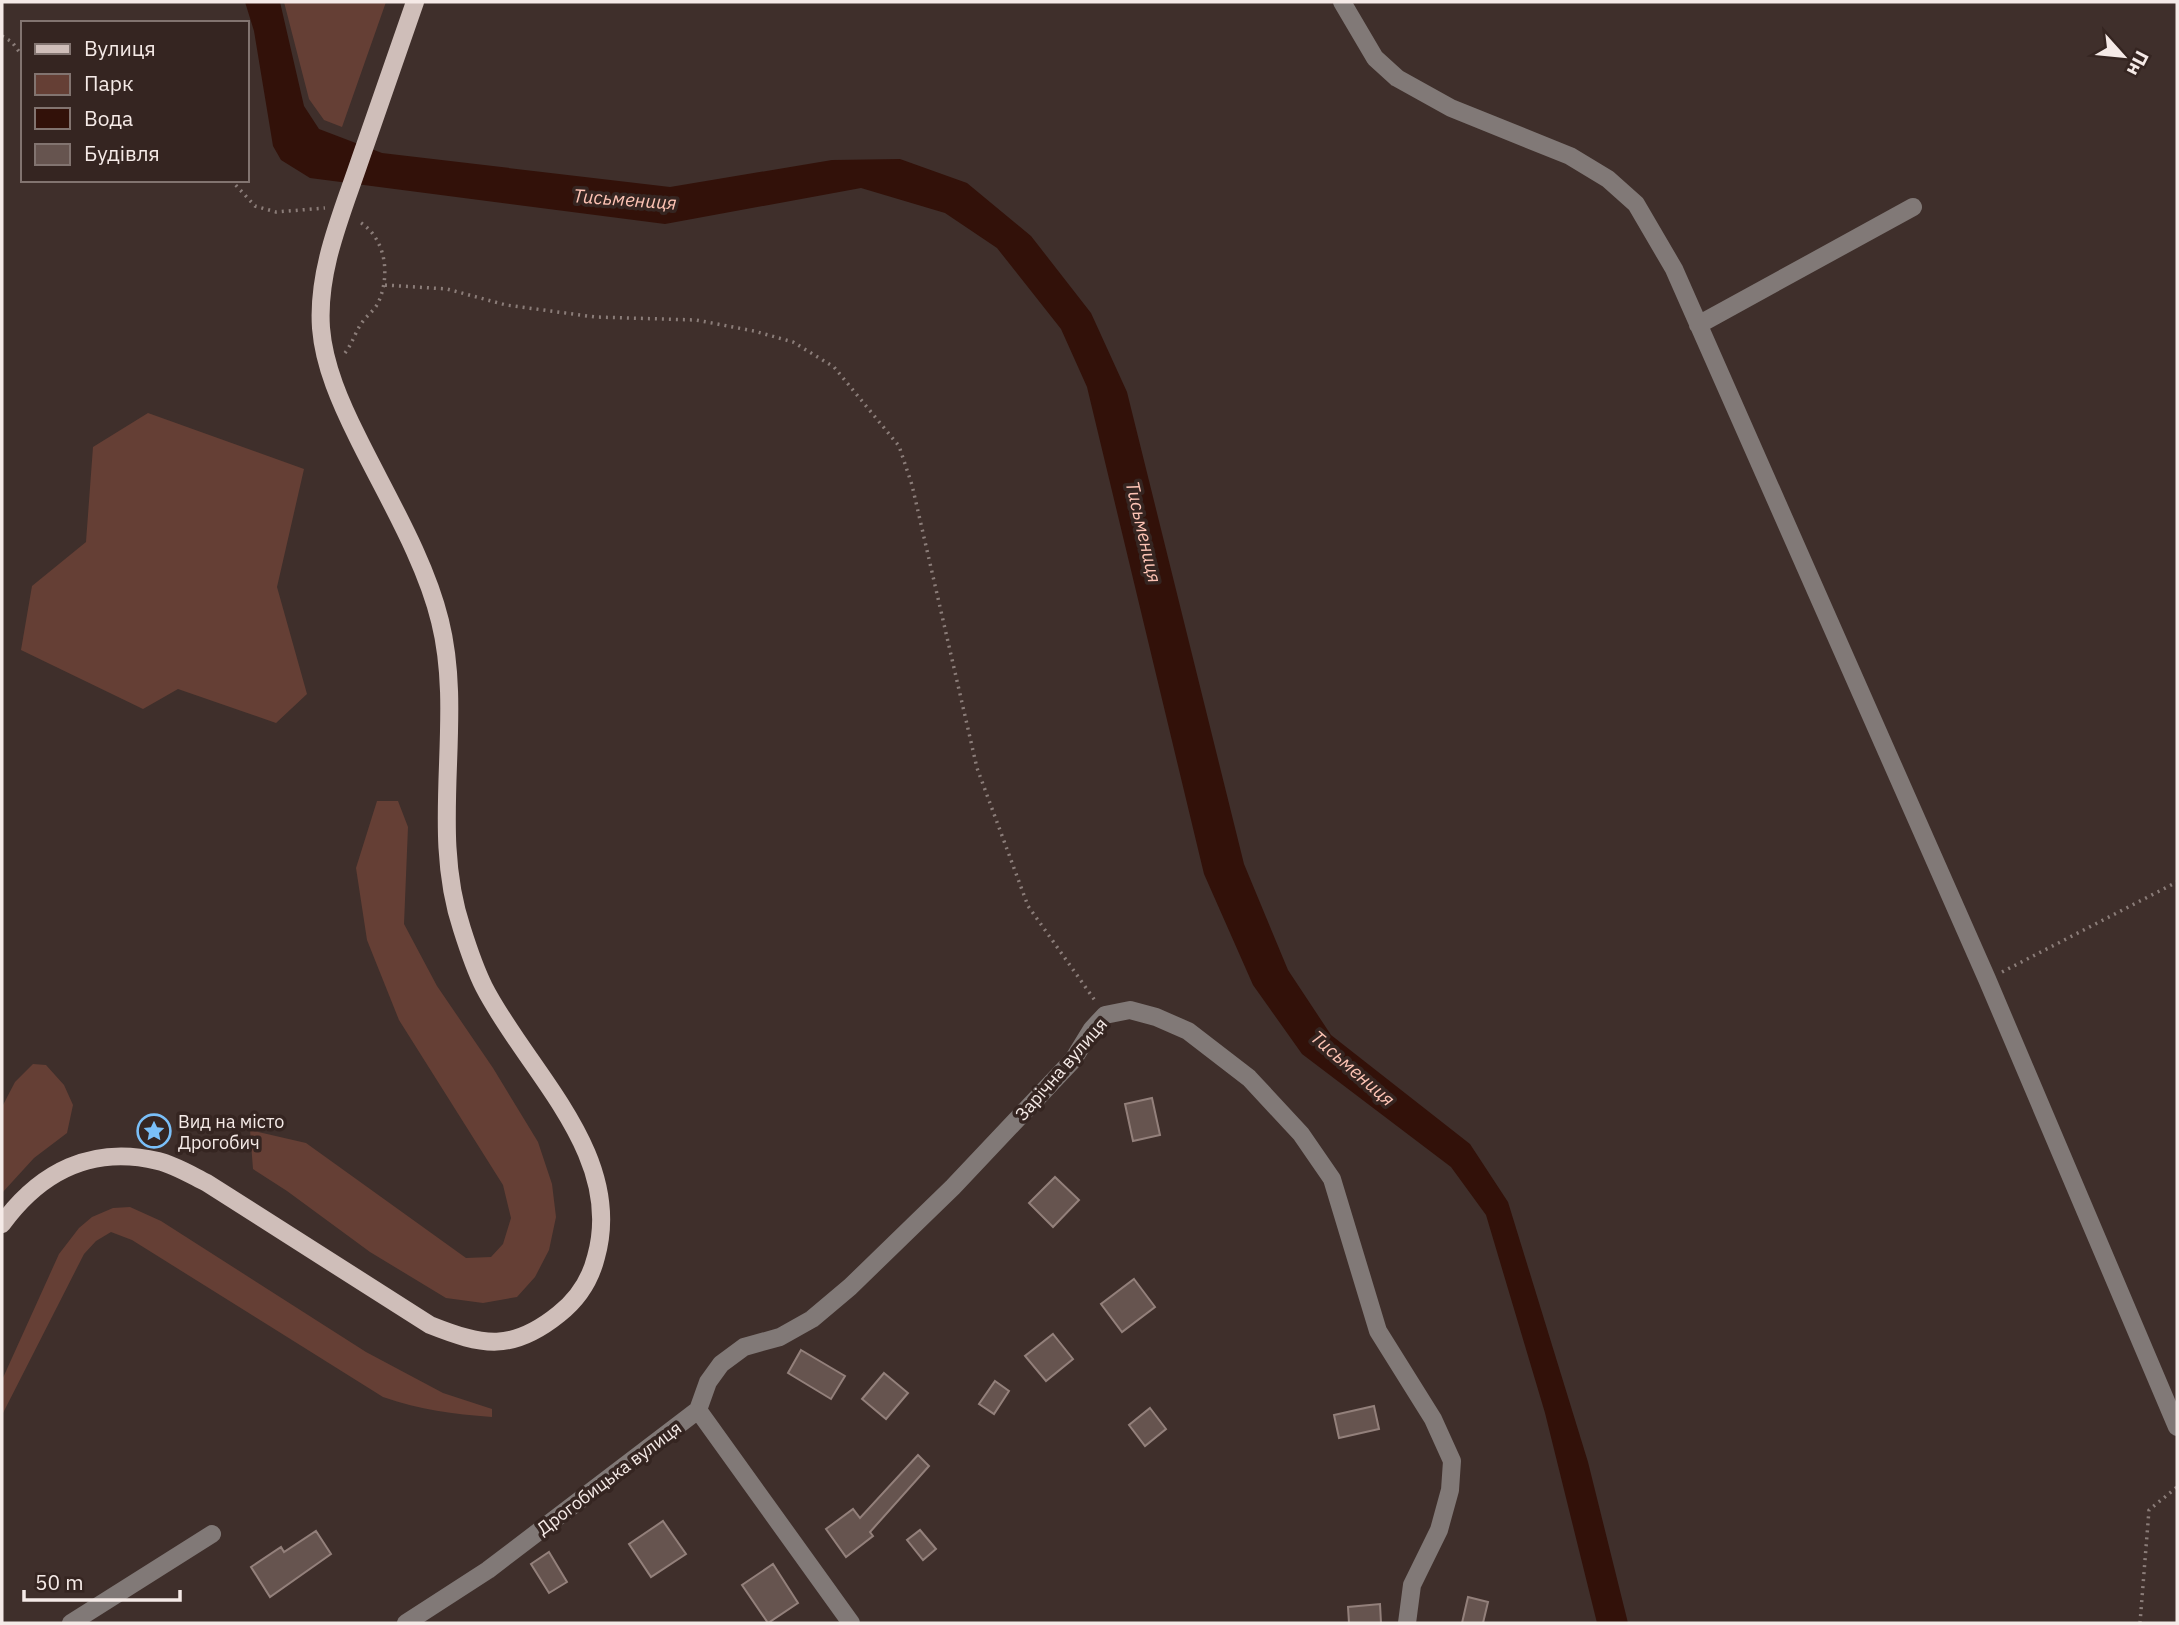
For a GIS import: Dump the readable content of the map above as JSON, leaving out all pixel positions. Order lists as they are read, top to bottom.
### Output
{
  "streets": {
    "street": ["Зарічна вулиця", "Дрогобицька вулиця"]
  },
  "crossings": [
    ["Зарічна вулиця", "Дрогобицька вулиця"]
  ],
  "water": ["Тисьмениця"],
  "places": {
    "place": ["Вид на місто Дрогобич"]
  },
  "legend": [
    "Вулиця",
    "Парк",
    "Вода",
    "Будівля"
  ],
  "scale_bar": "50 m",
  "north": "bottom right"
}
